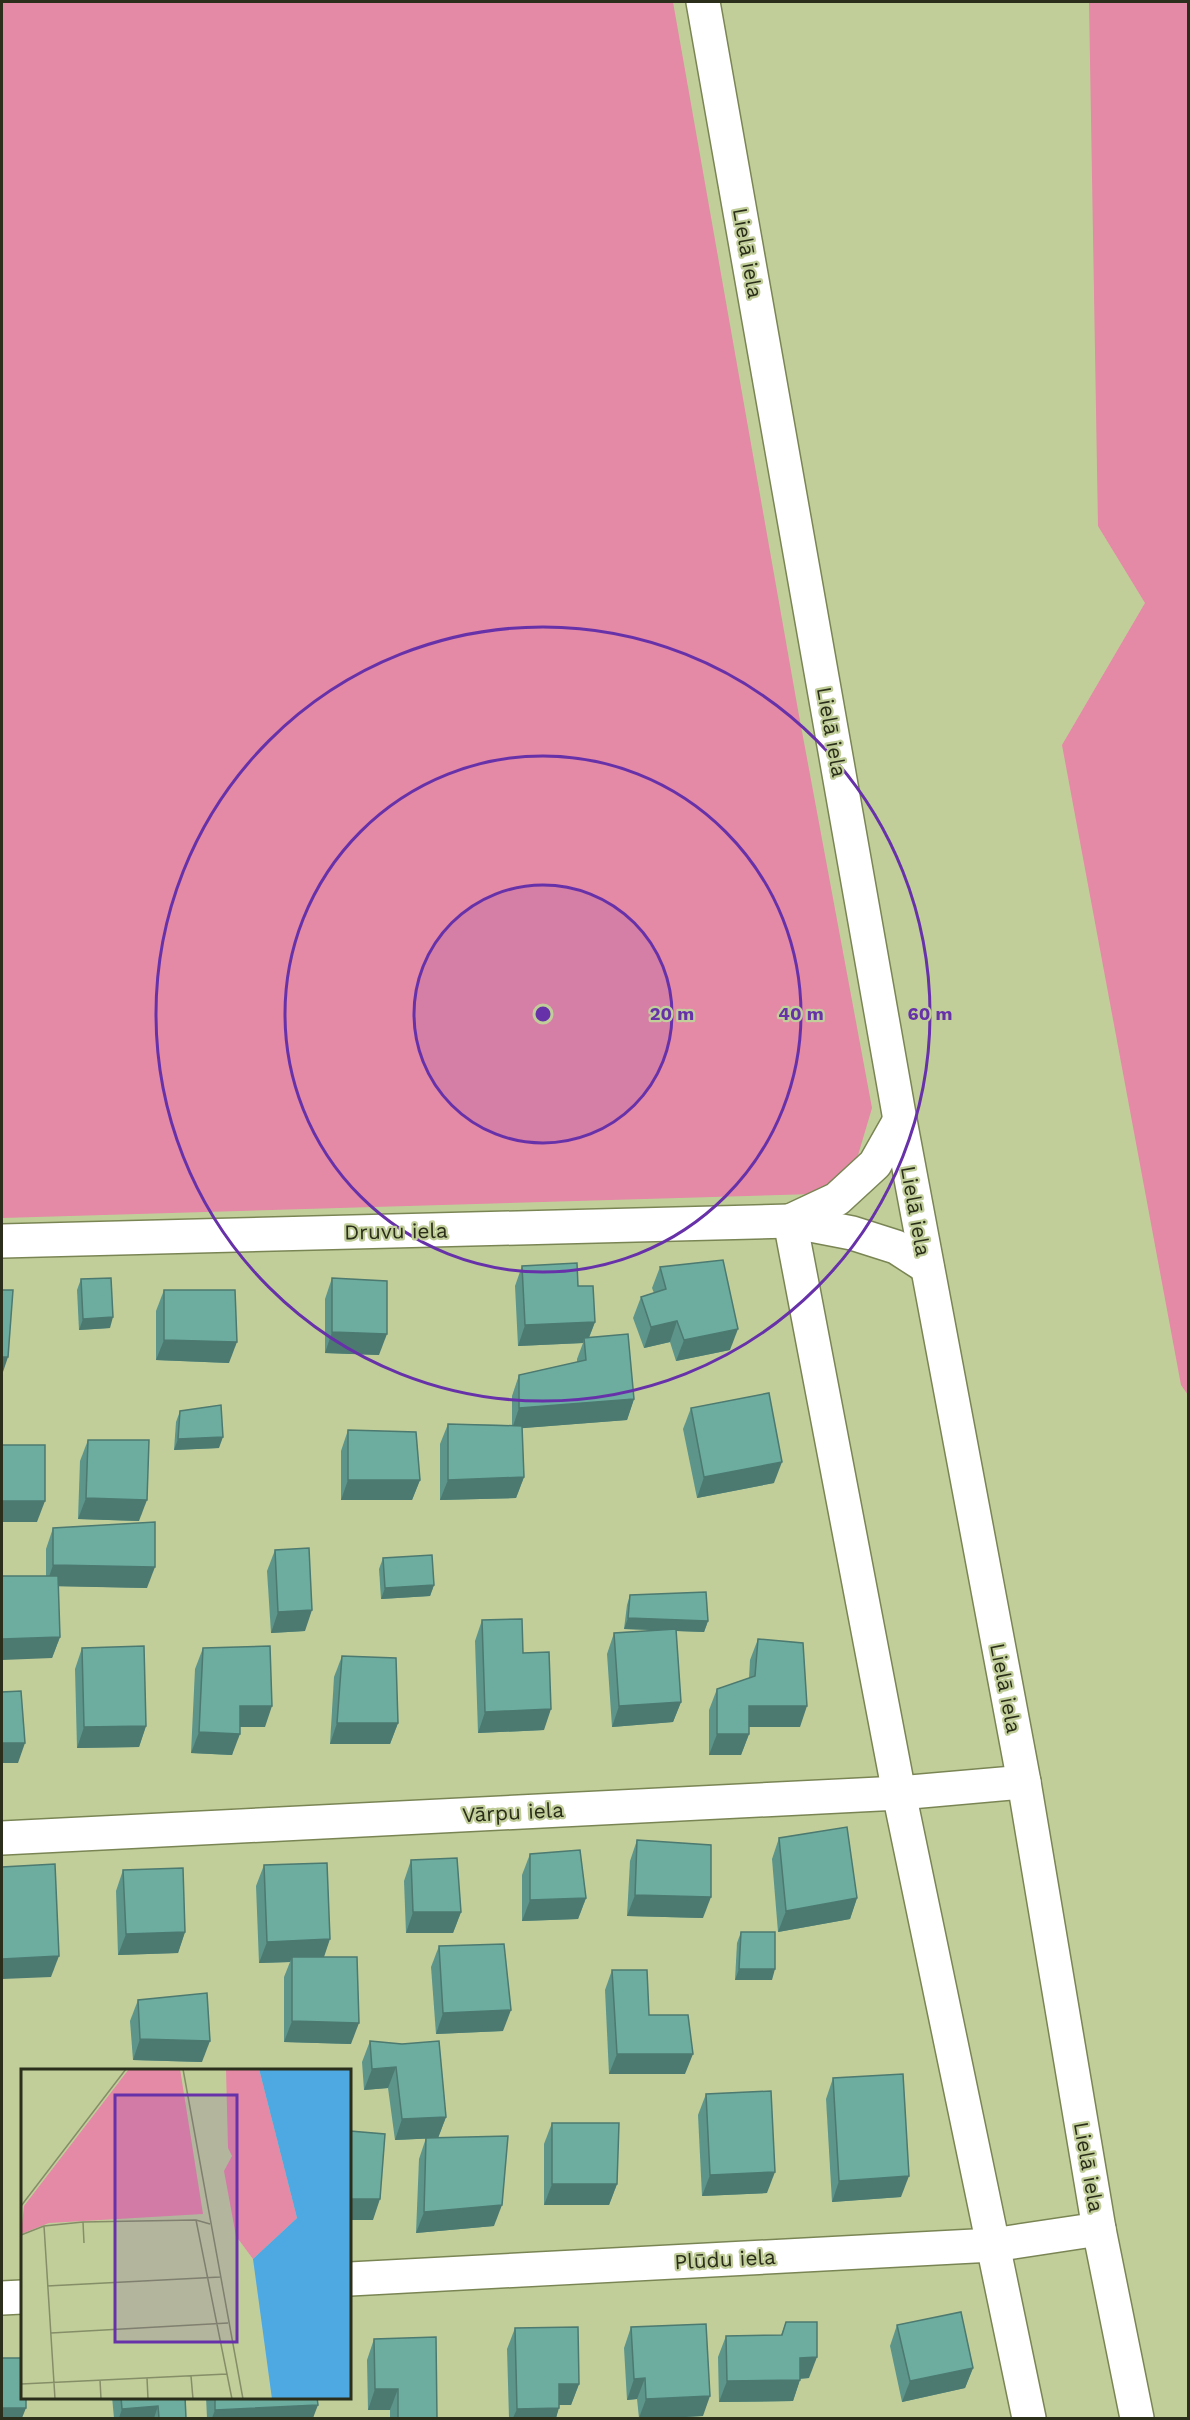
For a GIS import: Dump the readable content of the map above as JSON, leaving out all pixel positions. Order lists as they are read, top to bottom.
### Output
{
  "streets": {
    "street": [
      "Lielā iela",
      "Druvu iela",
      "Vārpu iela",
      "Plūdu iela"
    ]
  },
  "crossings": [
    ["Lielā iela", "Druvu iela"],
    ["Lielā iela", "Vārpu iela"],
    ["Lielā iela", "Plūdu iela"]
  ],
  "rings": ["20 m", "40 m", "60 m"]
}
